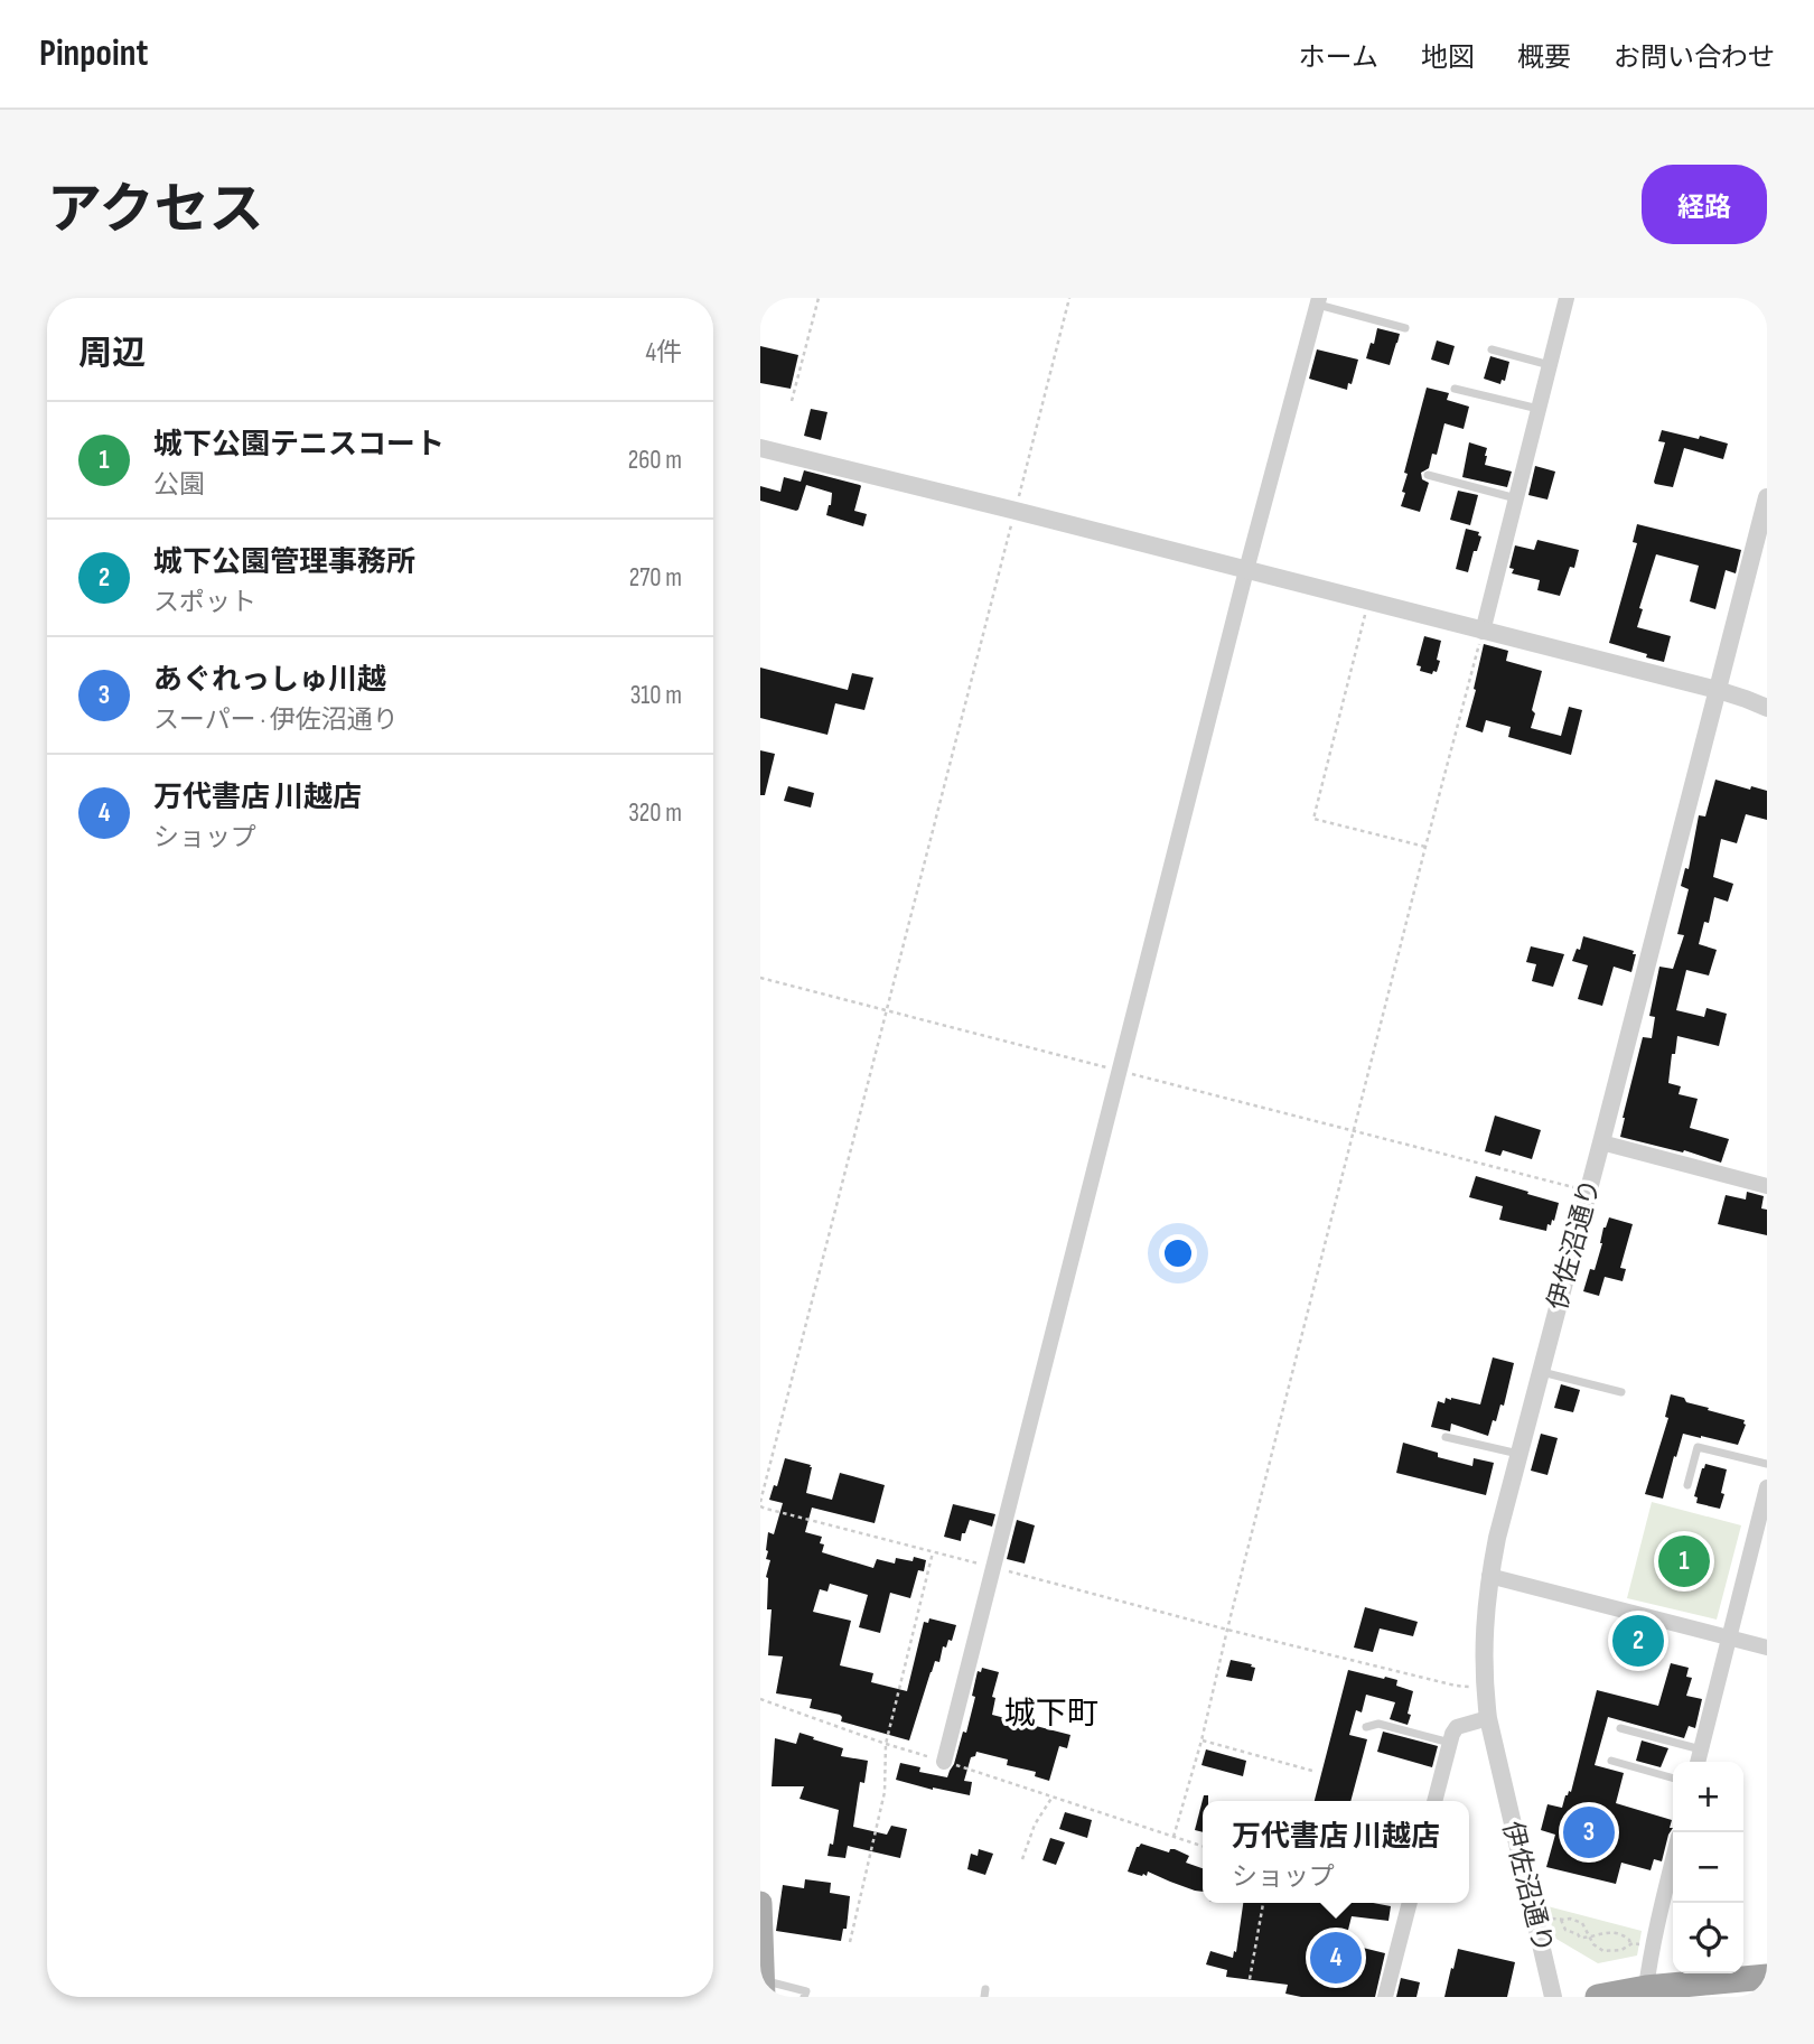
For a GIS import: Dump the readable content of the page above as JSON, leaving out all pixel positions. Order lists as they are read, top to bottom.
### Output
{
  "streets": {
    "street": ["伊佐沼通り"]
  },
  "districts": ["城下町"],
  "page": {
    "header": "Pinpoint",
    "nav": [
      "ホーム",
      "地図",
      "概要",
      "お問い合わせ"
    ],
    "title": "アクセス",
    "buttons": "経路",
    "heading": ["周辺", "4件"],
    "list": [
      {
        "mark": "1",
        "name": "城下公園テニスコート",
        "note": "公園",
        "value": "260 m"
      },
      {
        "mark": "2",
        "name": "城下公園管理事務所",
        "note": "スポット",
        "value": "270 m"
      },
      {
        "mark": "3",
        "name": "あぐれっしゅ川越",
        "note": "スーパー · 伊佐沼通り",
        "value": "310 m"
      },
      {
        "mark": "4",
        "name": "万代書店 川越店",
        "note": "ショップ",
        "value": "320 m"
      }
    ],
    "pins": [
      "1",
      "2",
      "3",
      "4"
    ],
    "map_buttons": ["+", "−"],
    "popup": ["万代書店 川越店", "ショップ"]
  }
}
